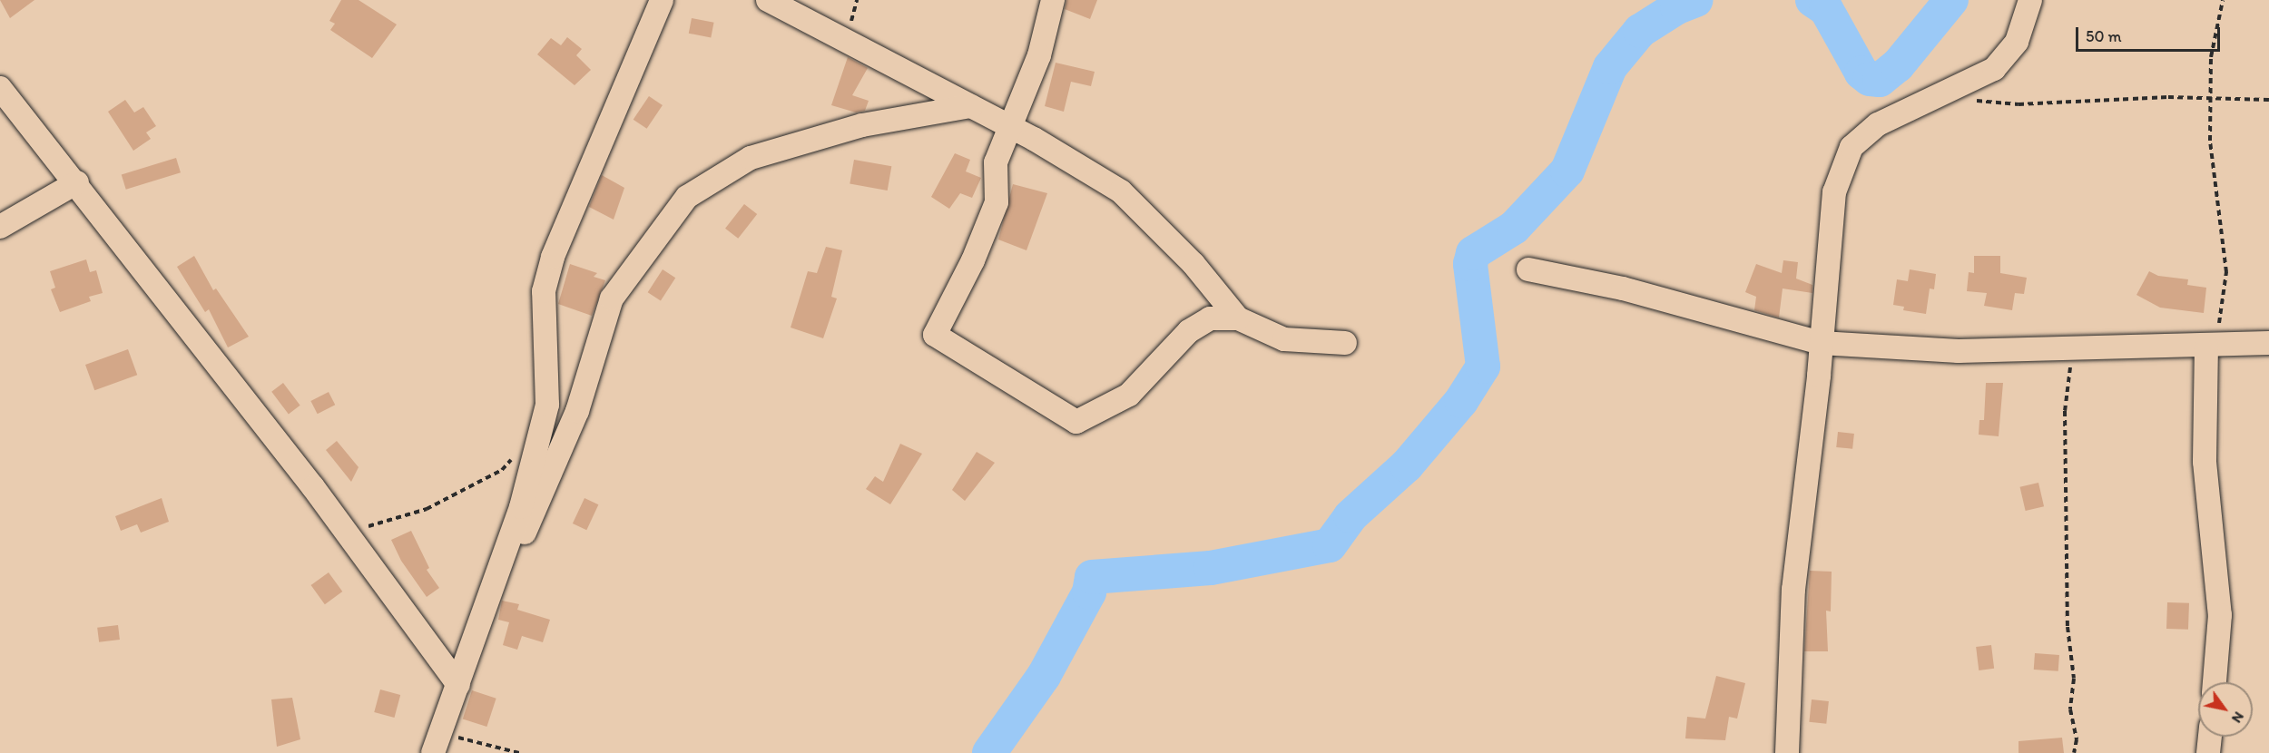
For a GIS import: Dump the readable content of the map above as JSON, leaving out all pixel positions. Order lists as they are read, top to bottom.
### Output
{
  "scale_bar": "50 m",
  "north": "bottom right"
}
